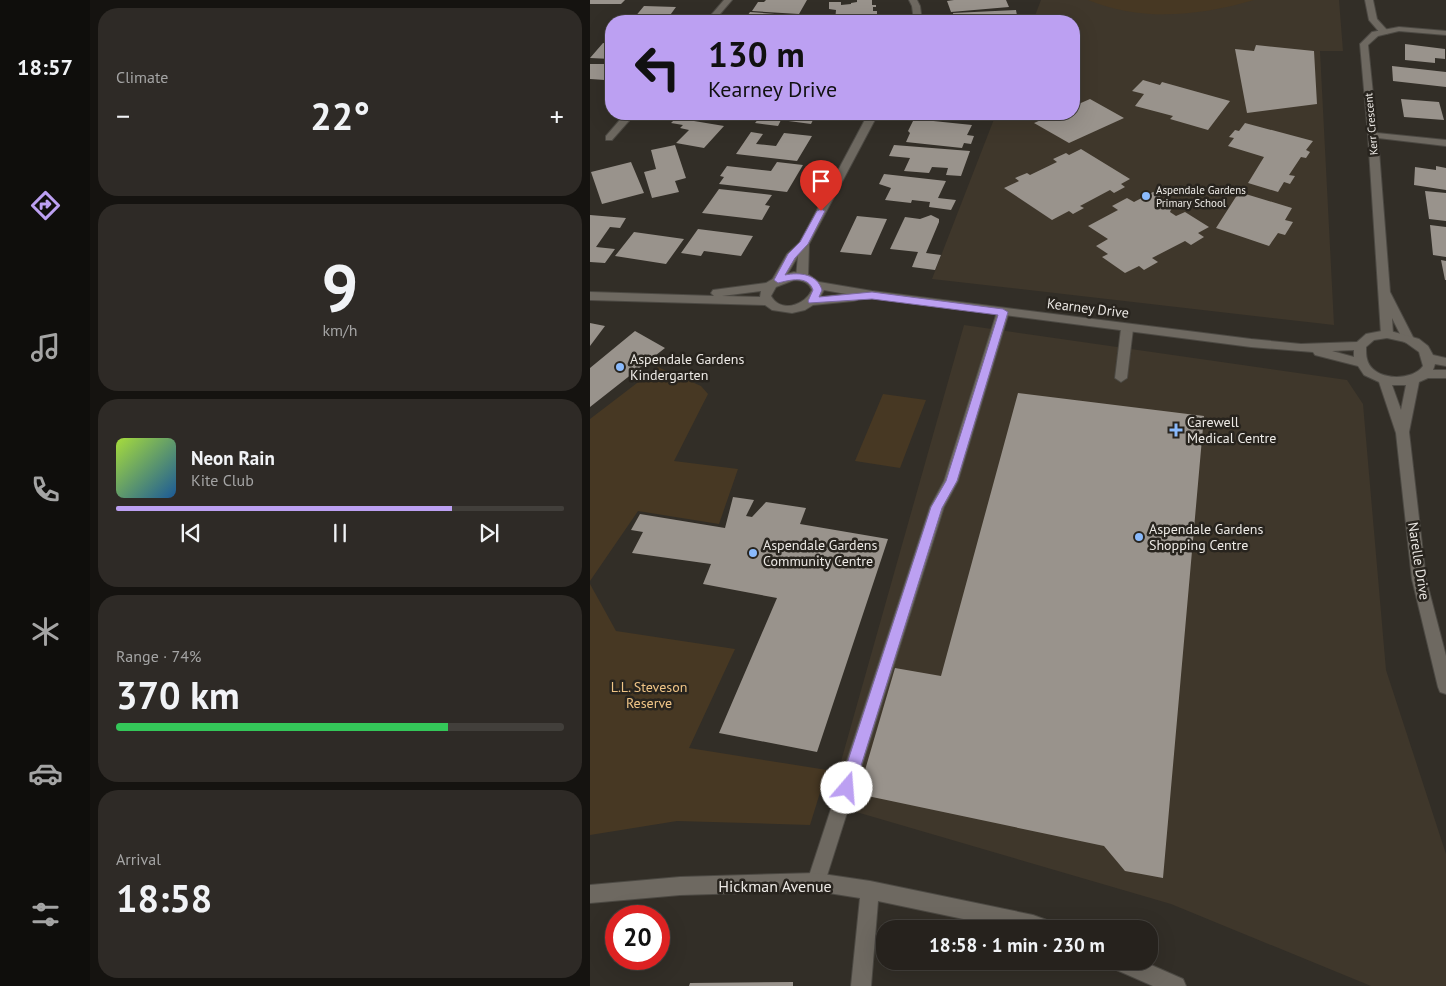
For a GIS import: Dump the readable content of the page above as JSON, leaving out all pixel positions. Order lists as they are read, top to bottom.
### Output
{
  "streets": {
    "street": [
      "Kerr Crescent",
      "Kearney Drive",
      "Narelle Drive",
      "Hickman Avenue"
    ]
  },
  "crossings": [
    ["Kerr Crescent", "Kearney Drive"],
    ["Kerr Crescent", "Narelle Drive"],
    ["Kearney Drive", "Narelle Drive"]
  ],
  "parks": ["L.L. Steveson Reserve"],
  "places": {
    "other": [
      "Aspendale Gardens Primary School",
      "Aspendale Gardens Kindergarten",
      "Aspendale Gardens Shopping Centre",
      "Aspendale Gardens Community Centre"
    ],
    "health": ["Carewell Medical Centre"]
  },
  "page": {
    "tabs": "18:57",
    "tile": [
      "Climate",
      ["9", "km/h"],
      ["Range · 74%", "370 km"],
      ["Arrival", "18:58"]
    ],
    "turn": ["130 m", "Kearney Drive"],
    "heat": ["−", "22°", "+"],
    "song": ["Neon Rain", "Kite Club"],
    "limit": "20",
    "trip": "18:58 · 1 min · 230 m"
  }
}
